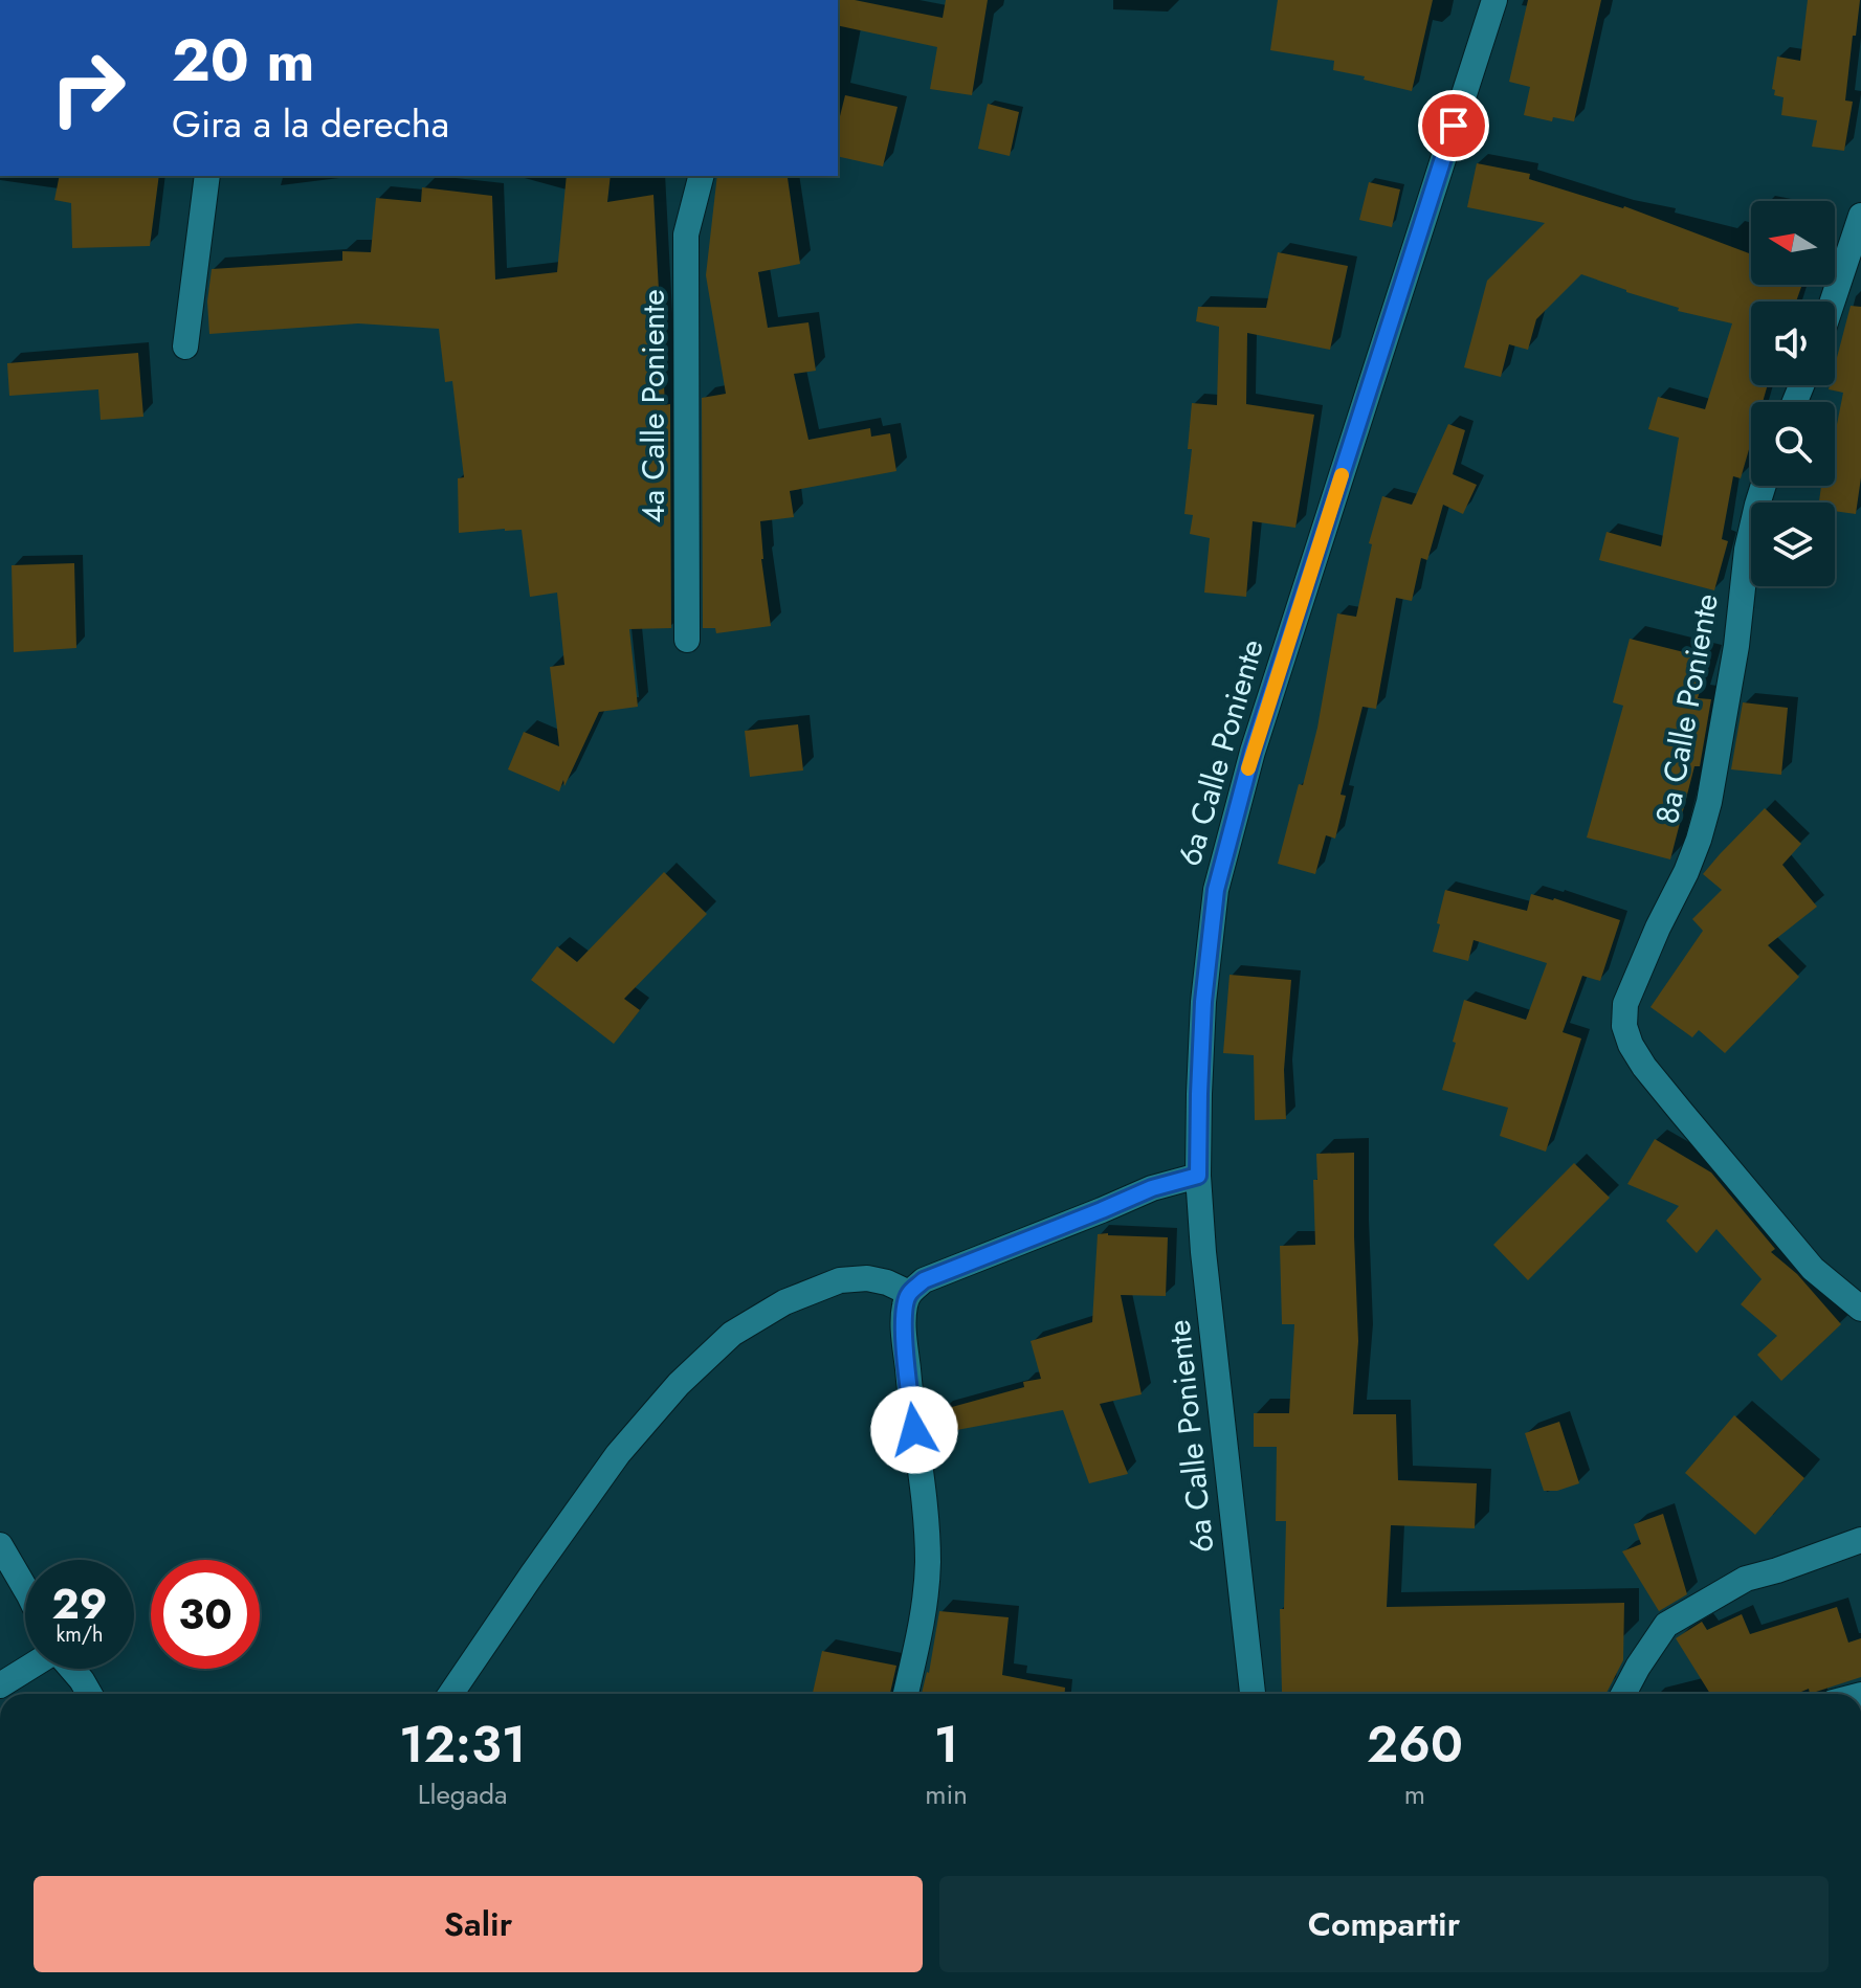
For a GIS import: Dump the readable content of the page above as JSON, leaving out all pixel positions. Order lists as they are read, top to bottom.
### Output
{
  "streets": {
    "street": ["4a Calle Poniente", "8a Calle Poniente", "6a Calle Poniente"]
  },
  "north": "left",
  "page": {
    "turn": ["20 m", "Gira a la derecha"],
    "speed": "29 km/h",
    "limit": "30",
    "eta": [
      "12:31",
      "Llegada",
      "1",
      "min",
      "260",
      "m"
    ],
    "buttons": ["Salir", "Compartir"]
  }
}
